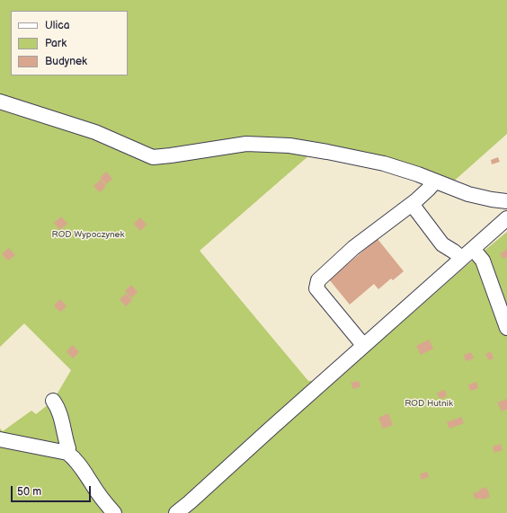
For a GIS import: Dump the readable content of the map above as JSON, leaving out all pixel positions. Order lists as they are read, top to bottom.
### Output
{
  "parks": ["ROD Wypoczynek", "ROD Hutnik"],
  "legend": ["Ulica", "Park", "Budynek"],
  "scale_bar": "50 m"
}
